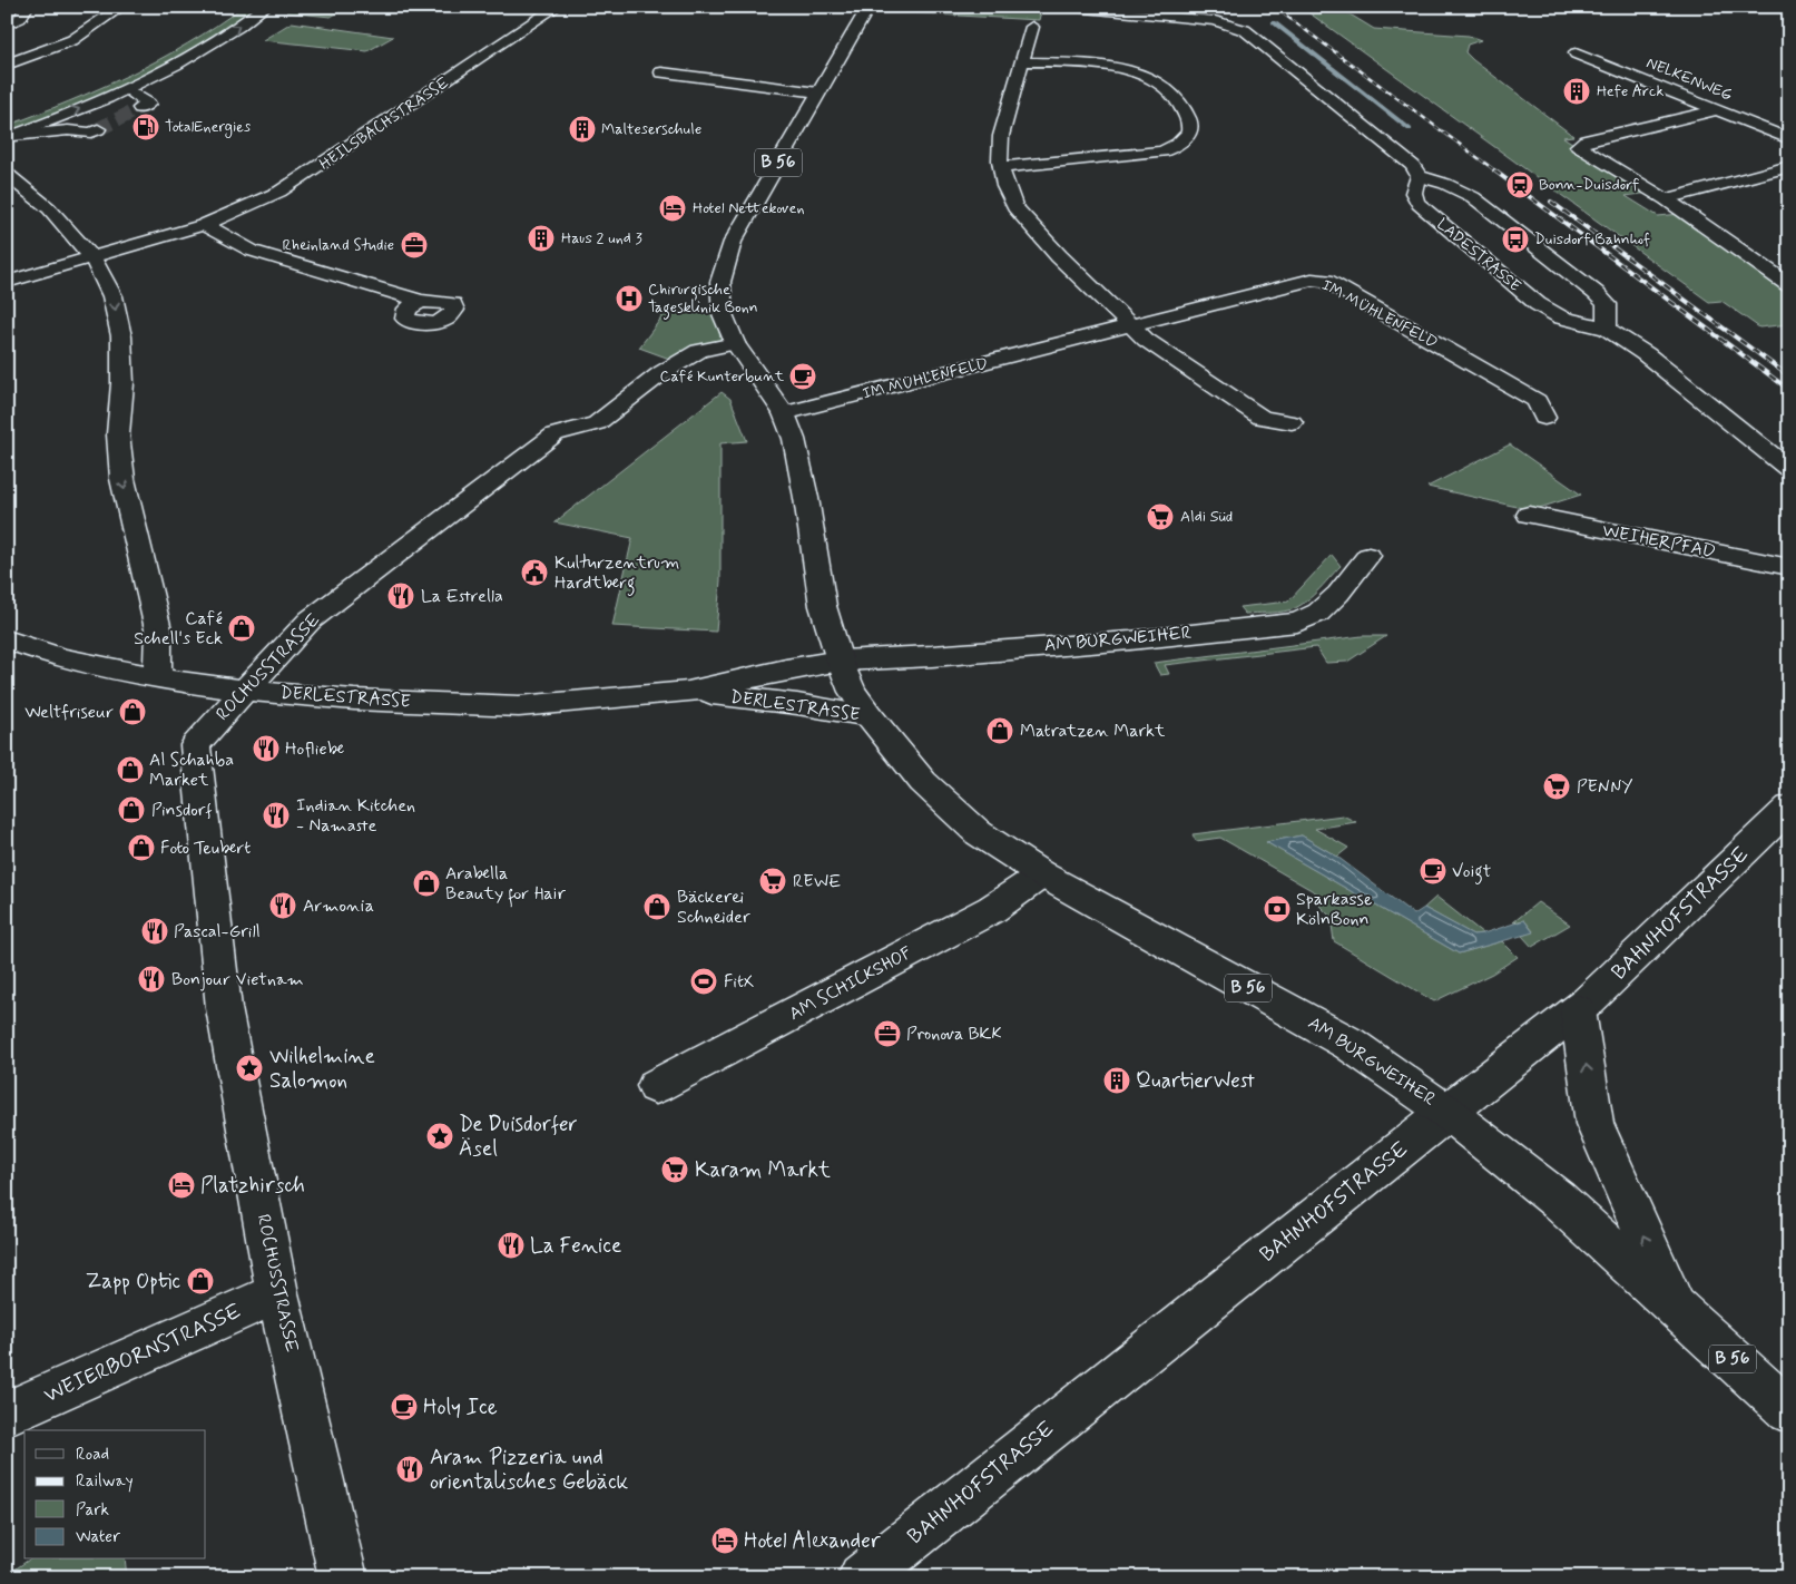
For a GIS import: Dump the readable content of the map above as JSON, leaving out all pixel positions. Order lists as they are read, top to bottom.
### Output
{
  "streets": {
    "street": [
      "NELKENWEG",
      "HEILSBACHSTRASSE",
      "B 56",
      "LADESTRASSE",
      "IM MÜHLENFELD",
      "WEIHERPFAD",
      "AM BURGWEIHER",
      "ROCHUSSTRASSE",
      "DERLESTRASSE",
      "BAHNHOFSTRASSE",
      "AM SCHICKSHOF",
      "WEIERBORNSTRASSE"
    ]
  },
  "crossings": [
    ["B 56", "AM BURGWEIHER"],
    ["B 56", "ROCHUSSTRASSE"],
    ["IM MÜHLENFELD", "AM BURGWEIHER"],
    ["AM BURGWEIHER", "ROCHUSSTRASSE"],
    ["AM BURGWEIHER", "DERLESTRASSE"],
    ["AM BURGWEIHER", "BAHNHOFSTRASSE"],
    ["AM BURGWEIHER", "AM SCHICKSHOF"],
    ["ROCHUSSTRASSE", "DERLESTRASSE"],
    ["ROCHUSSTRASSE", "WEIERBORNSTRASSE"]
  ],
  "places": {
    "building": [
      "Hefe Arck",
      "Malteserschule",
      "Haus 2 und 3",
      "QuartierWest"
    ],
    "fuel station": ["TotalEnergies"],
    "station": ["Bonn-Duisdorf"],
    "hotel": ["Hotel Nettekoven", "Platzhirsch", "Hotel Alexander"],
    "bus stop": ["Duisdorf Bahnhof"],
    "office": ["Rheinland Studie", "Pronova BKK"],
    "hospital": ["Chirurgische Tagesklinik Bonn"],
    "cafe": ["Café Kunterbunt", "Voigt", "Holy Ice"],
    "supermarket": [
      "Aldi Süd",
      "PENNY",
      "REWE",
      "Karam Markt"
    ],
    "public building": ["Kulturzentrum Hardtberg"],
    "restaurant": [
      "La Estrella",
      "Hofliebe",
      "Indian Kitchen - Namaste",
      "Armonia",
      "Pascal-Grill",
      "Bonjour Vietnam",
      "La Fenice",
      "Aram Pizzeria und orientalisches Gebäck"
    ],
    "shop": [
      "Café Schell's Eck",
      "Weltfriseur",
      "Matratzen Markt",
      "Al Schahba Market",
      "Pinsdorf",
      "Foto Teubert",
      "Arabella Beauty for Hair",
      "Bäckerei Schneider",
      "Zapp Optic"
    ],
    "bank": ["Sparkasse KölnBonn"],
    "sports": ["FitX"],
    "place": ["Wilhelmine Salomon", "De Duisdorfer Äsel"]
  },
  "legend": [
    "Road",
    "Railway",
    "Park",
    "Water"
  ]
}
